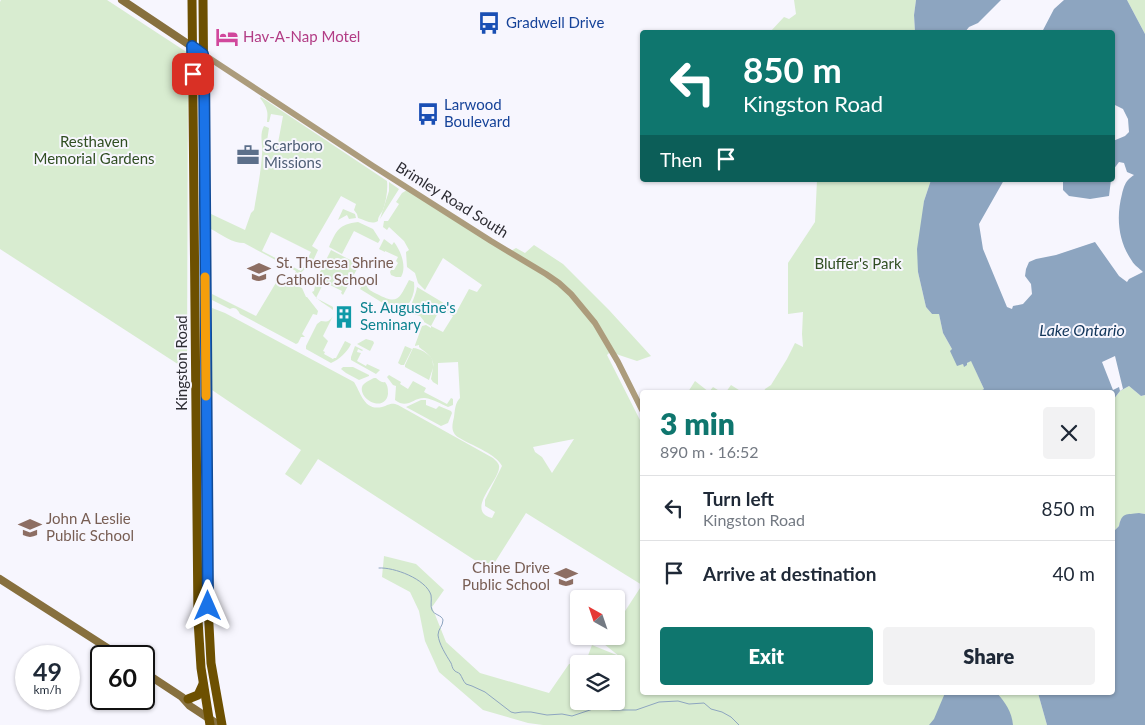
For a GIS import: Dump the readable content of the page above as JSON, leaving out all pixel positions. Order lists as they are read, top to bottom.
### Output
{
  "streets": {
    "main road": ["Kingston Road"],
    "street": ["Brimley Road South"]
  },
  "crossings": [
    ["Brimley Road South", "Kingston Road"]
  ],
  "water": ["Lake Ontario"],
  "parks": ["Resthaven Memorial Gardens", "Bluffer's Park"],
  "places": {
    "bus stop": ["Gradwell Drive", "Larwood Boulevard"],
    "hotel": ["Hav-A-Nap Motel"],
    "office": ["Scarboro Missions"],
    "school or university": ["St. Theresa Shrine Catholic School", "John A Leslie Public School", "Chine Drive Public School"],
    "building": ["St. Augustine's Seminary"]
  },
  "north": "top left",
  "page": {
    "turn": ["850 m", "Kingston Road"],
    "then": "Then",
    "heading": ["3 min", "890 m · 16:52"],
    "list": [
      {
        "name": "Turn left",
        "note": "Kingston Road",
        "value": "850 m"
      },
      {
        "name": "Arrive at destination",
        "value": "40 m"
      }
    ],
    "buttons": ["Exit", "Share"],
    "speed": "49 km/h",
    "limit": "60"
  }
}
